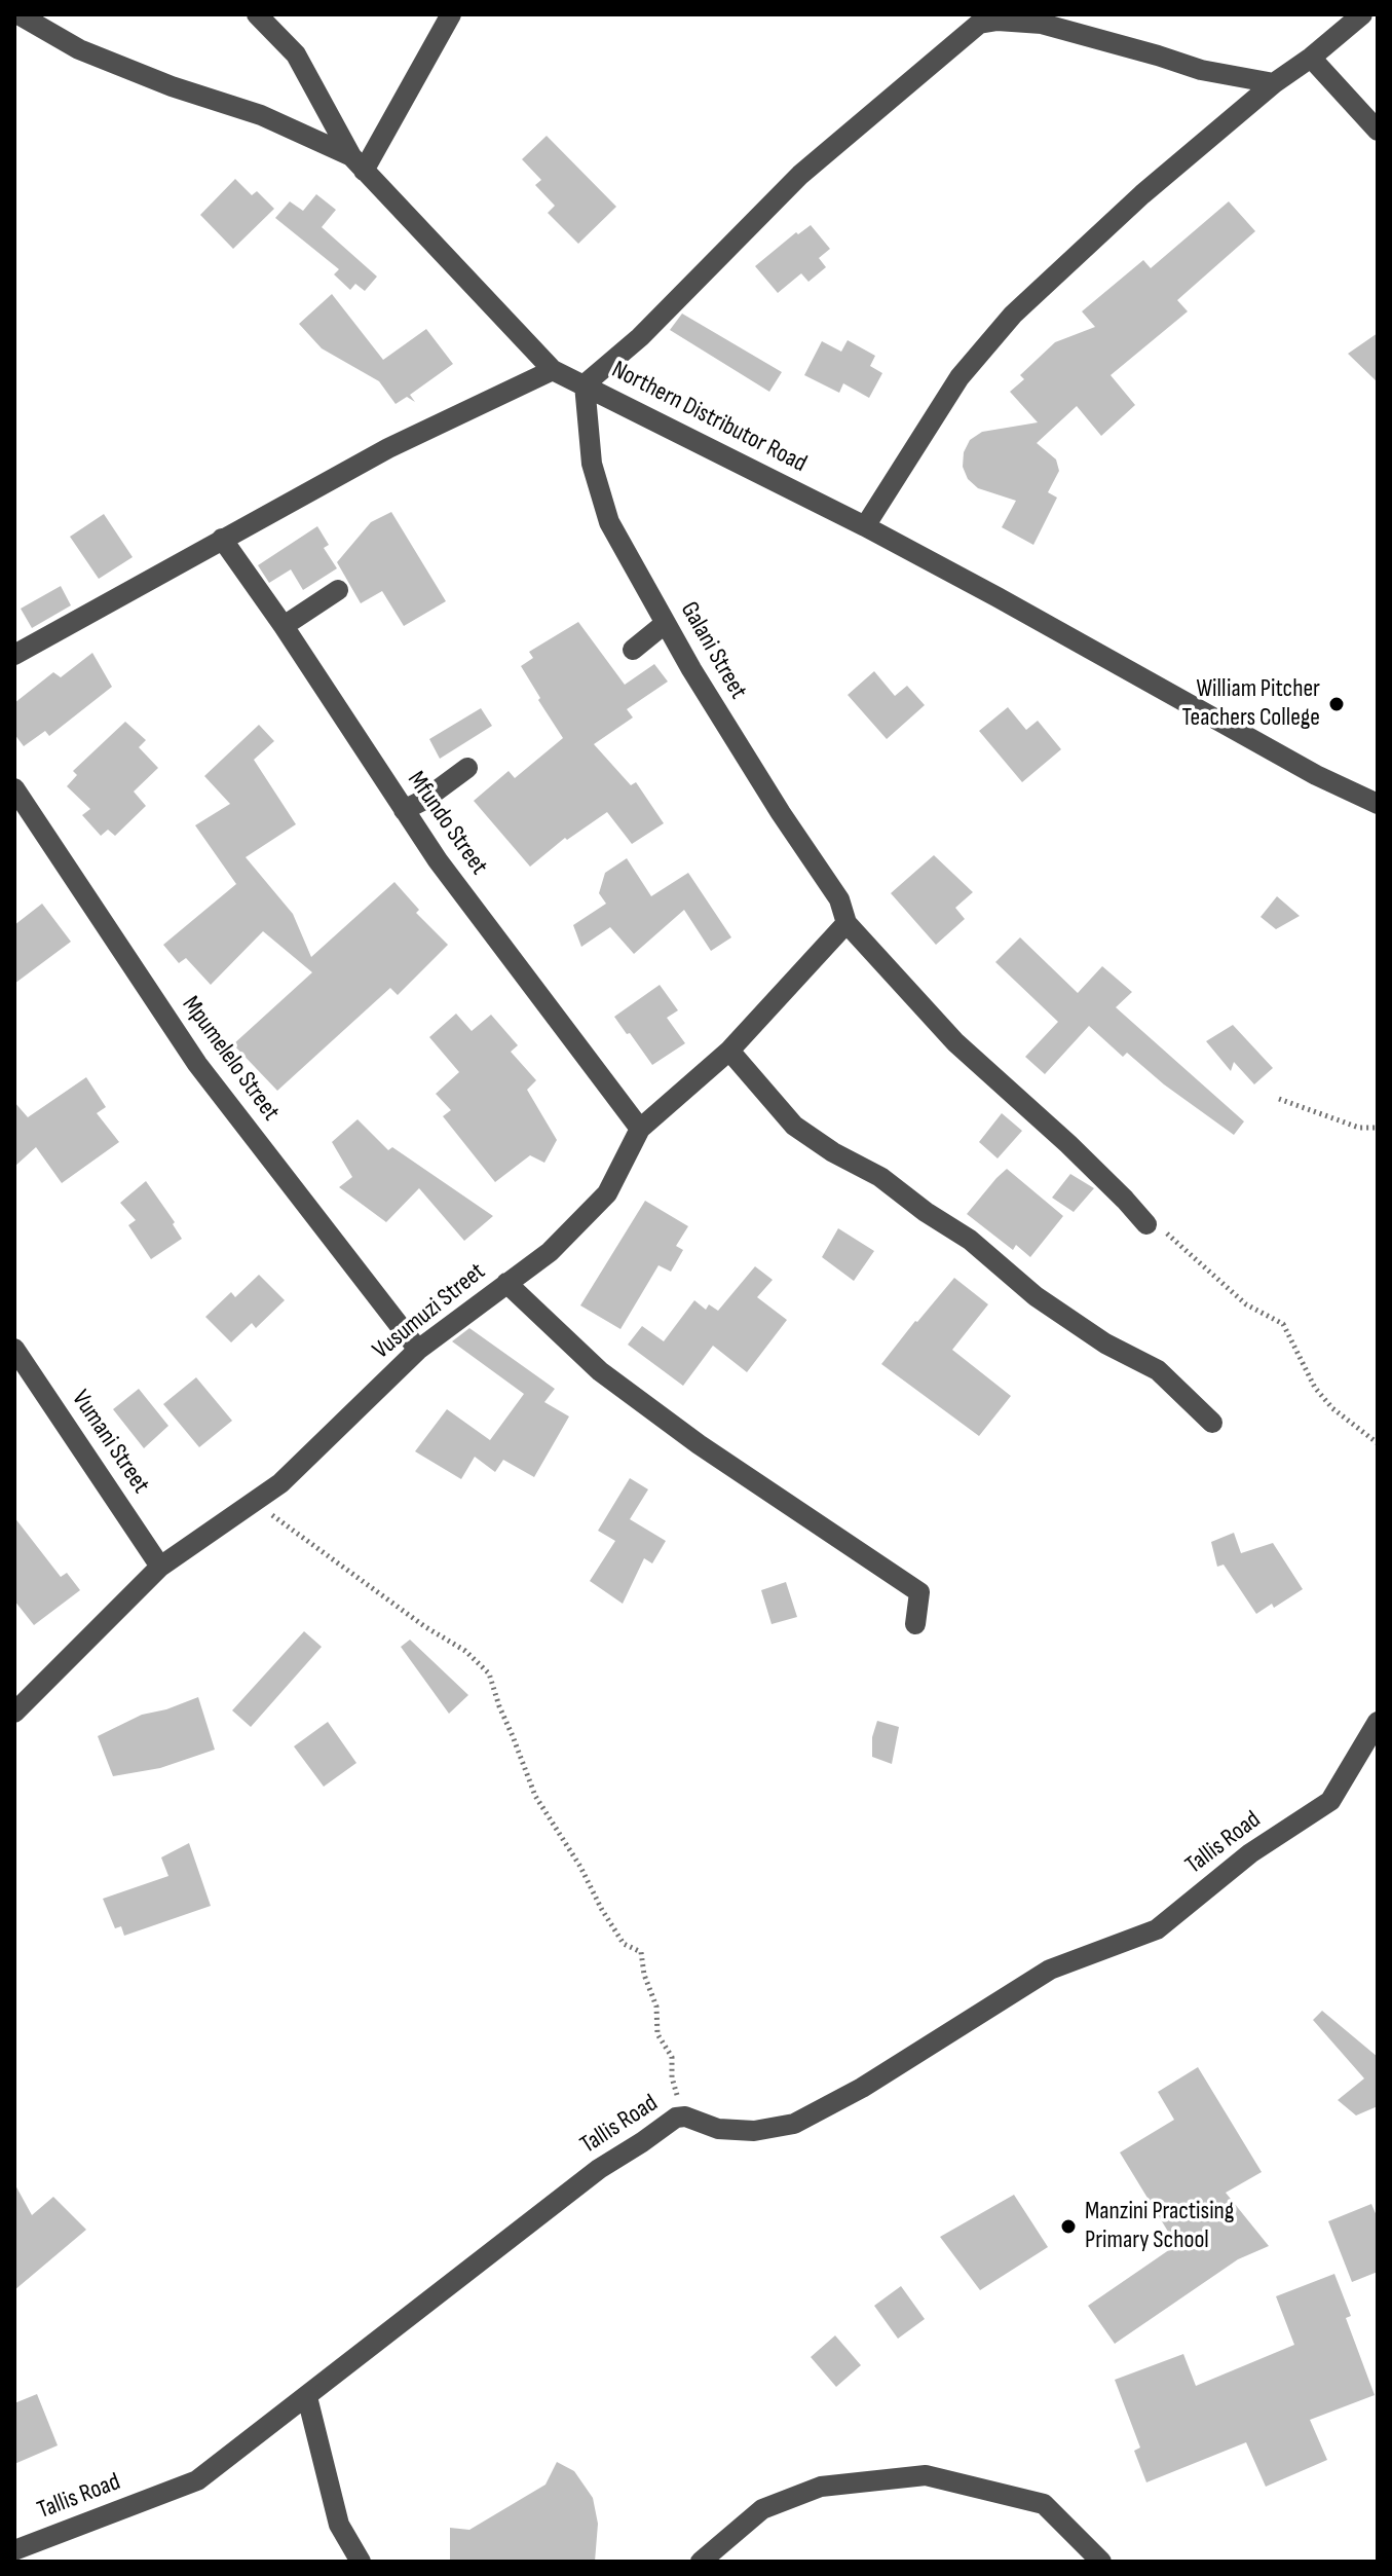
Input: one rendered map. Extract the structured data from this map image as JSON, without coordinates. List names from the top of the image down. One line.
{"streets":{"street":["Northern Distributor Road","Galani Street","Mfundo Street","Mpumelelo Street","Vusumuzi Street","Vumani Street","Tallis Road"]},"crossings":[["Northern Distributor Road","Galani Street"],["Galani Street","Vusumuzi Street"],["Mfundo Street","Vusumuzi Street"],["Mpumelelo Street","Vusumuzi Street"],["Vusumuzi Street","Vumani Street"]],"places":["William Pitcher Teachers College","Manzini Practising Primary School"]}
